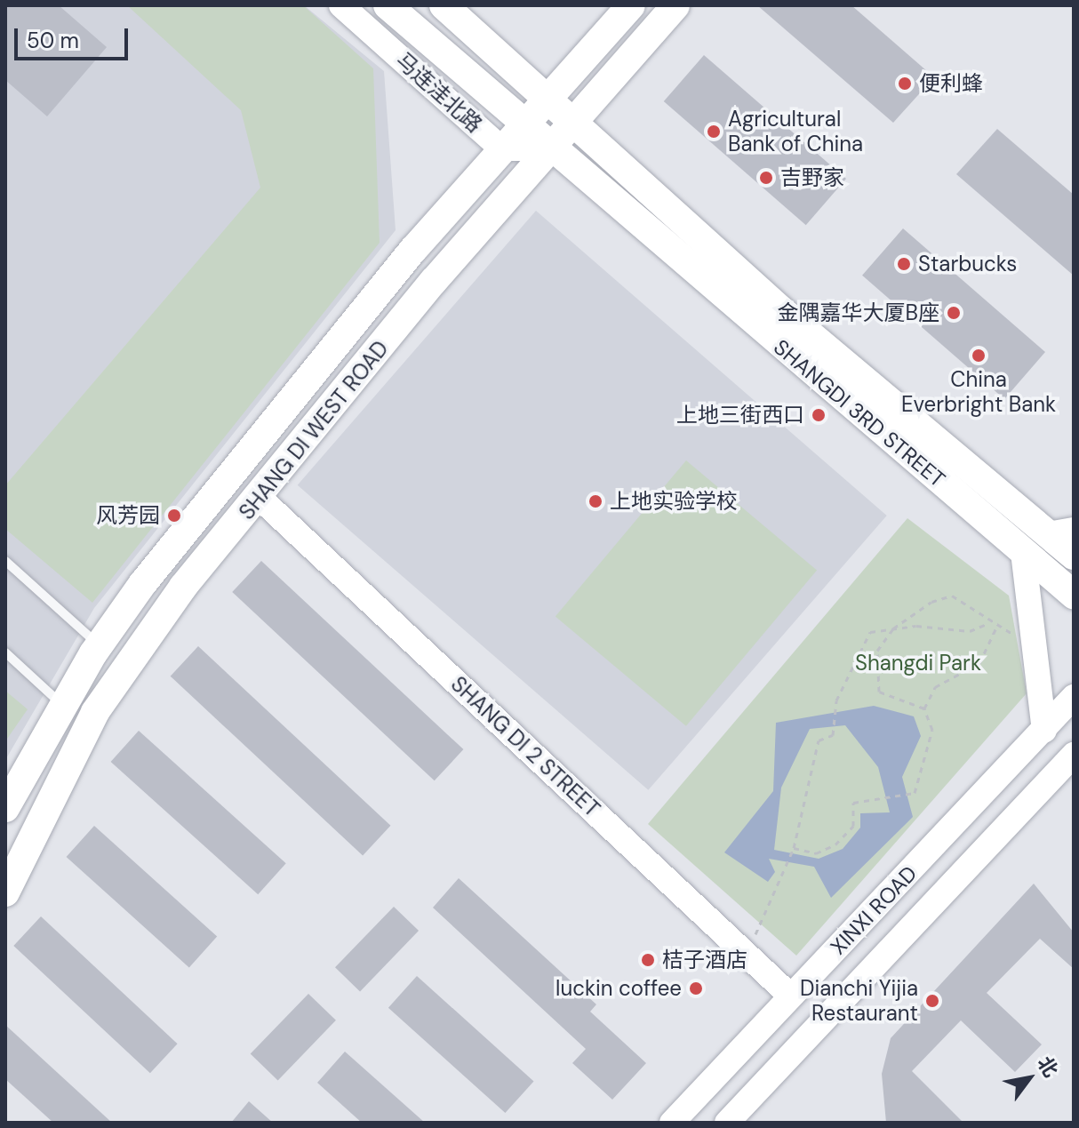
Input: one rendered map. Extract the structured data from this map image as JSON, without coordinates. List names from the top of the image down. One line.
{"streets":{"main road":["马连洼北路","SHANGDI 3RD STREET","SHANG DI WEST ROAD","SHANG DI 2 STREET","XINXI ROAD"]},"crossings":[["马连洼北路","SHANGDI 3RD STREET"],["马连洼北路","SHANG DI WEST ROAD"],["SHANGDI 3RD STREET","SHANG DI WEST ROAD"],["SHANG DI WEST ROAD","SHANG DI 2 STREET"],["SHANG DI 2 STREET","XINXI ROAD"]],"parks":["Shangdi Park"],"places":["便利蜂","Agricultural Bank of China","吉野家","Starbucks","金隅嘉华大厦B座","China Everbright Bank","上地三街西口","上地实验学校","风芳园","桔子酒店","luckin coffee","Dianchi Yijia Restaurant"],"scale_bar":"50 m","north":"top right"}
